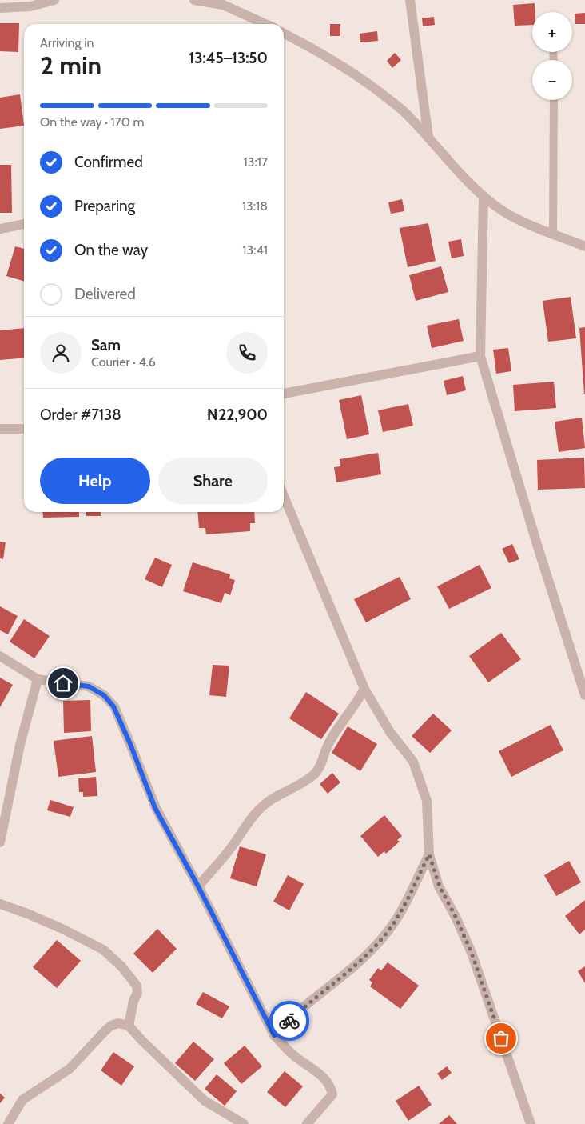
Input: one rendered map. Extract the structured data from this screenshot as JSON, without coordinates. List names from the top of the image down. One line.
{"page":{"map_buttons":["+","−"],"heading":["2 min","Arriving in","13:45–13:50"],"panel":["Sam","Courier · 4.6","Order #7138","₦22,900"],"bar":"On the way · 170 m","list":[["Confirmed","13:17"],["Preparing","13:18"],["On the way","13:41"],"Delivered"],"buttons":["Help","Share"]}}
